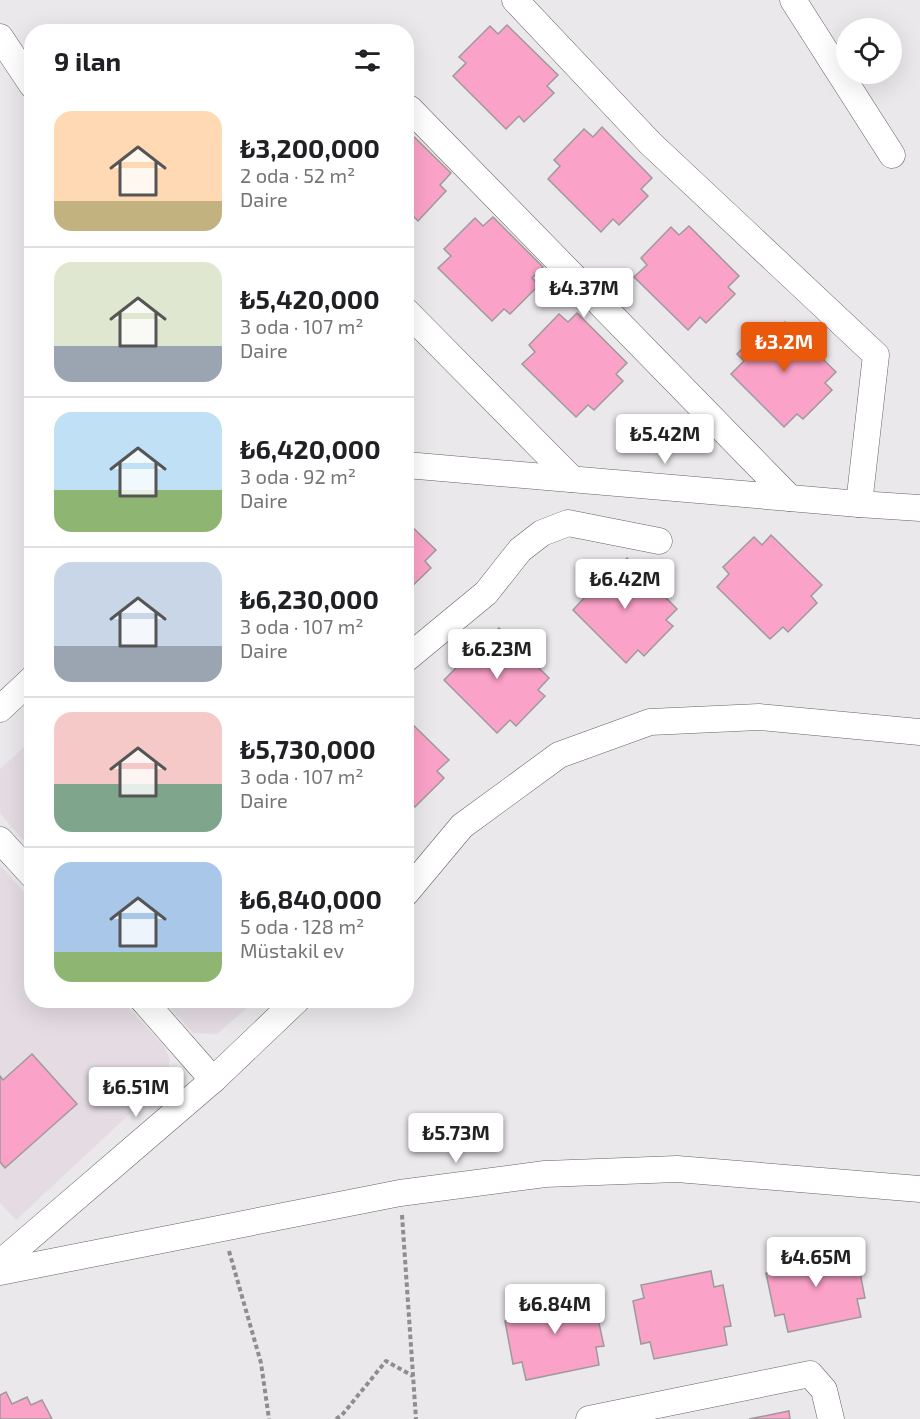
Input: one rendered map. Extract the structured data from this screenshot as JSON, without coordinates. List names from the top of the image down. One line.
{"page":{"heading":"9 ilan","list":[{"name":"₺3,200,000","note":"2 oda · 52 m² · Daire"},{"name":"₺5,420,000","note":"3 oda · 107 m² · Daire"},{"name":"₺6,420,000","note":"3 oda · 92 m² · Daire"},{"name":"₺6,230,000","note":"3 oda · 107 m² · Daire"},{"name":"₺5,730,000","note":"3 oda · 107 m² · Daire"},{"name":"₺6,840,000","note":"5 oda · 128 m² · Müstakil ev"}],"price":["₺4.37M","₺3.2M","₺5.42M","₺6.42M","₺6.23M","₺6.51M","₺5.73M","₺4.65M","₺6.84M"]}}
